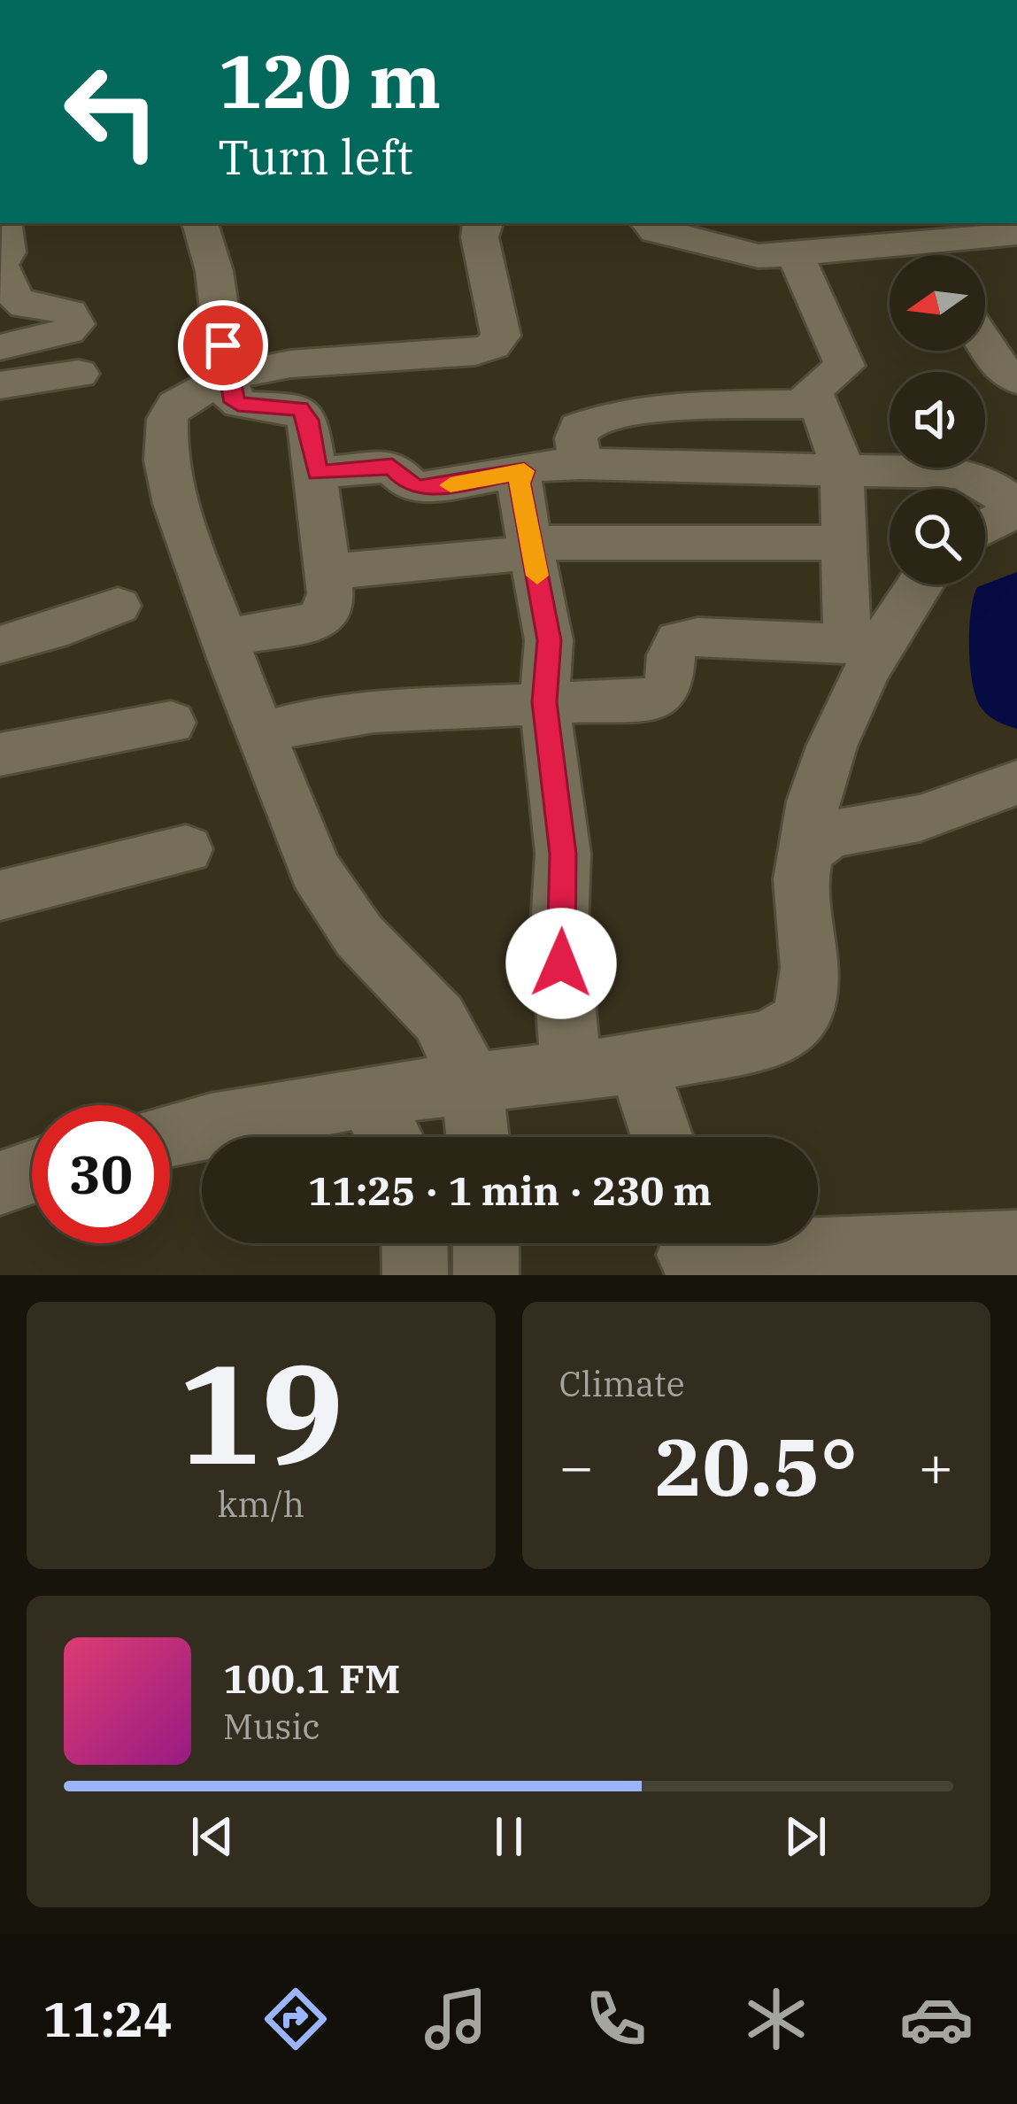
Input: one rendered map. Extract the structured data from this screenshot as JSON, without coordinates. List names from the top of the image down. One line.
{"north":"left","page":{"turn":["120 m","Turn left"],"limit":"30","trip":"11:25 · 1 min · 230 m","tile":[["19","km/h"],"Climate"],"heat":["−","20.5°","+"],"song":["100.1 FM","Music"],"tabs":"11:24"}}
